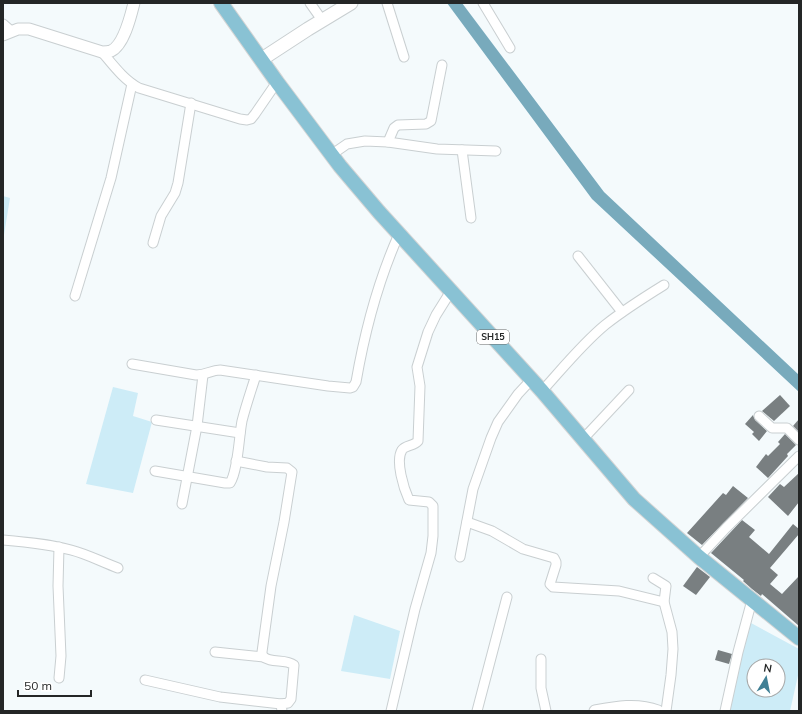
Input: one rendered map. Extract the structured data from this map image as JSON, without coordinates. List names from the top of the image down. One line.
{"streets":{"main road":["SH15"]},"scale_bar":"50 m","north":"top"}
